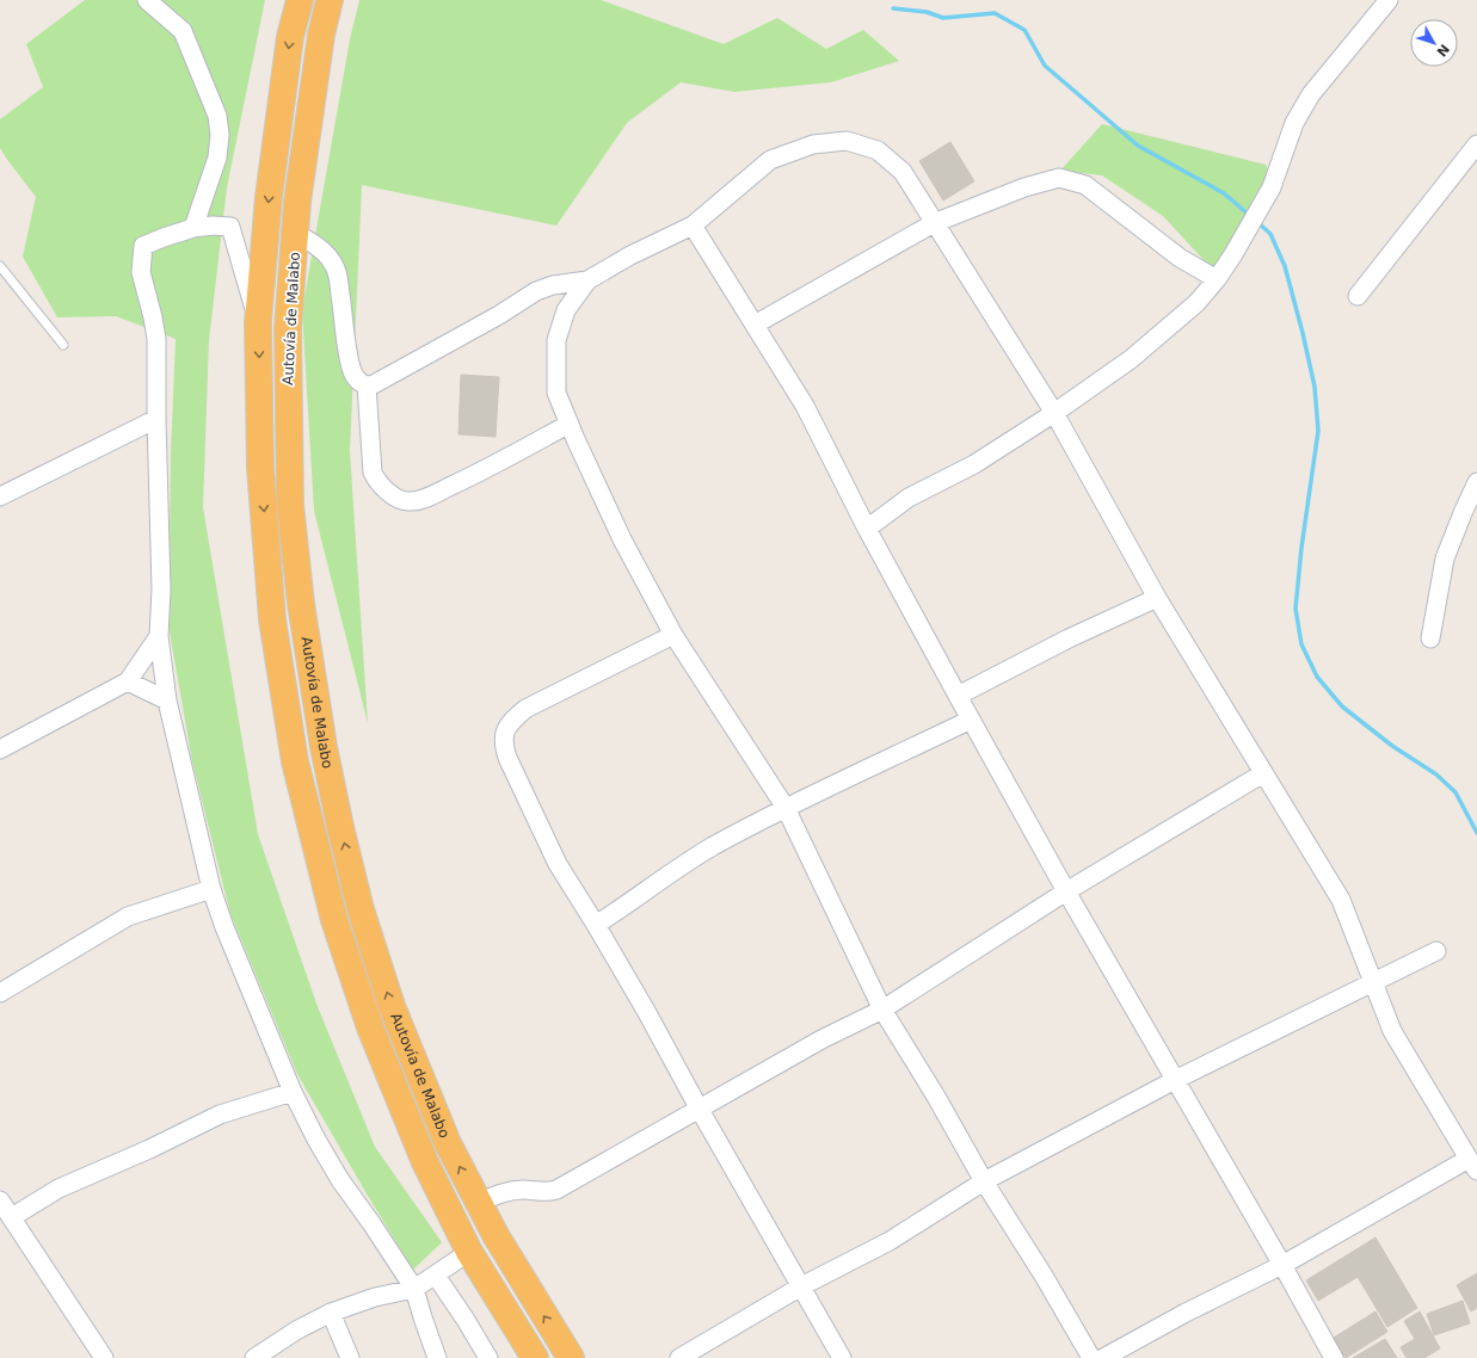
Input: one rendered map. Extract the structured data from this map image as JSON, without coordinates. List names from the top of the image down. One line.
{"streets":{"highway":["Autovía de Malabo"]},"north":"bottom right"}
